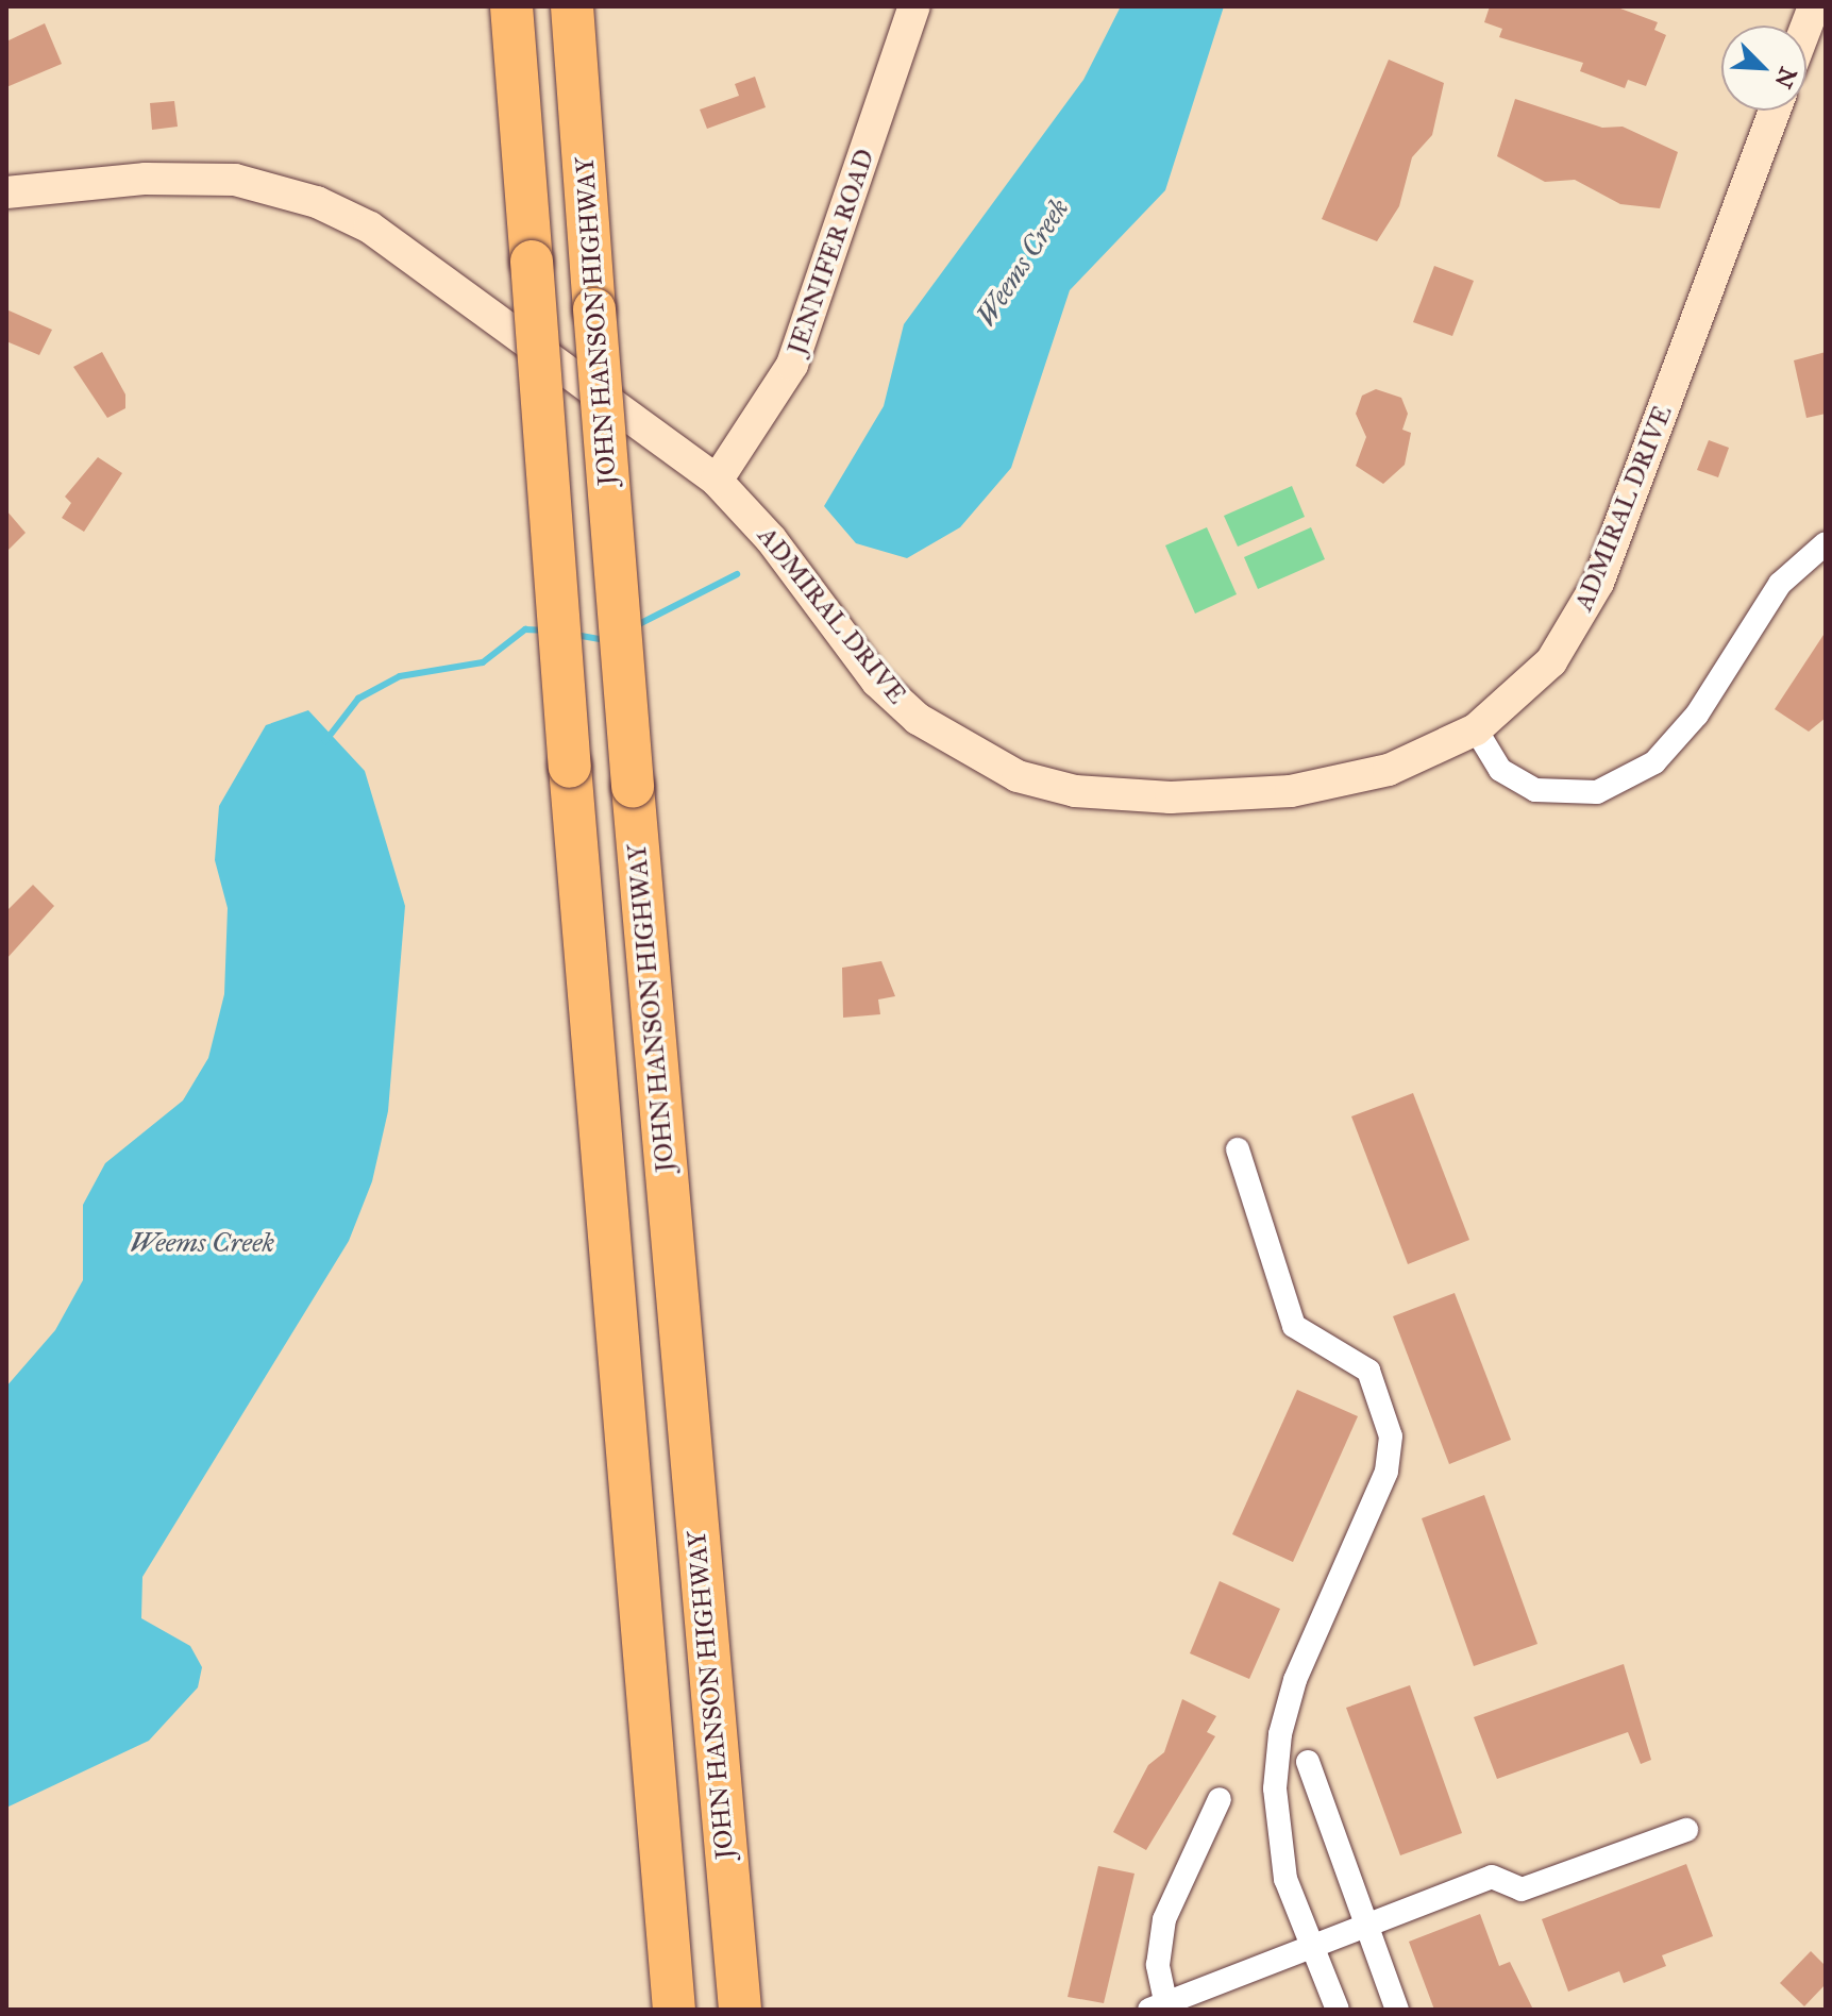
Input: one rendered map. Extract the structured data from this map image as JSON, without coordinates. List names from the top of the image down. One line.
{"streets":{"highway":["JOHN HANSON HIGHWAY"],"street":["JENNIFER ROAD","ADMIRAL DRIVE"]},"crossings":[["JENNIFER ROAD","ADMIRAL DRIVE"]],"water":["Weems Creek"],"north":"bottom right"}
